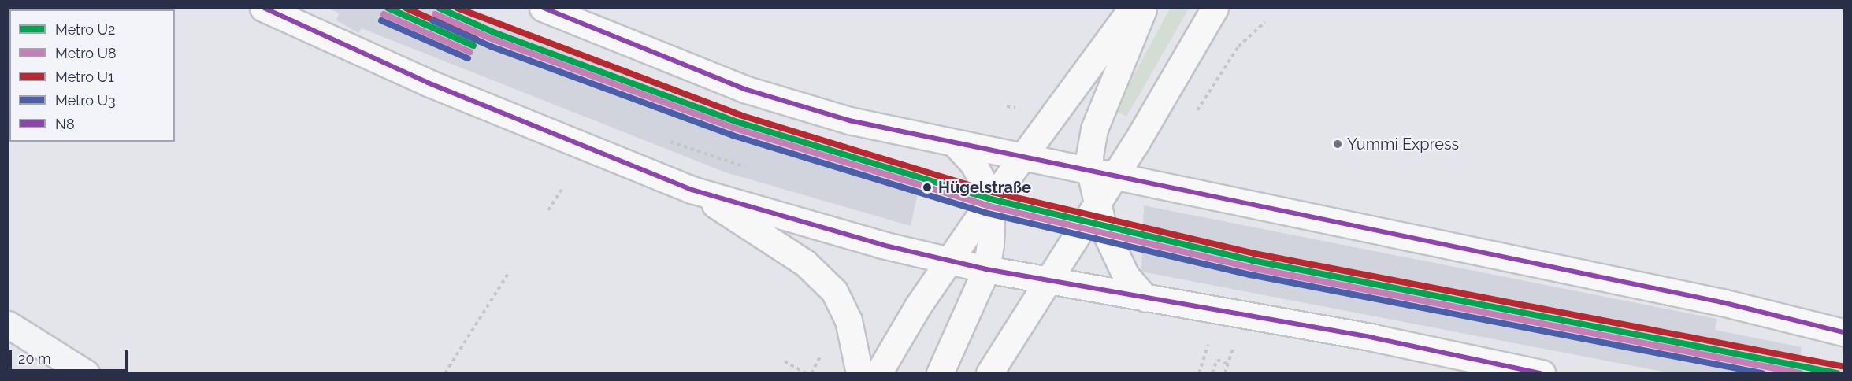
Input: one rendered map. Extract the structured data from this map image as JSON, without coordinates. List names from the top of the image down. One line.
{"places":["Yummi Express","Hügelstraße"],"lines":["metro line U2","metro line U1","transit line N8","metro line U8","metro line U3"],"legend":["Metro U2","Metro U8","Metro U1","Metro U3","N8"],"scale_bar":"20 m"}
